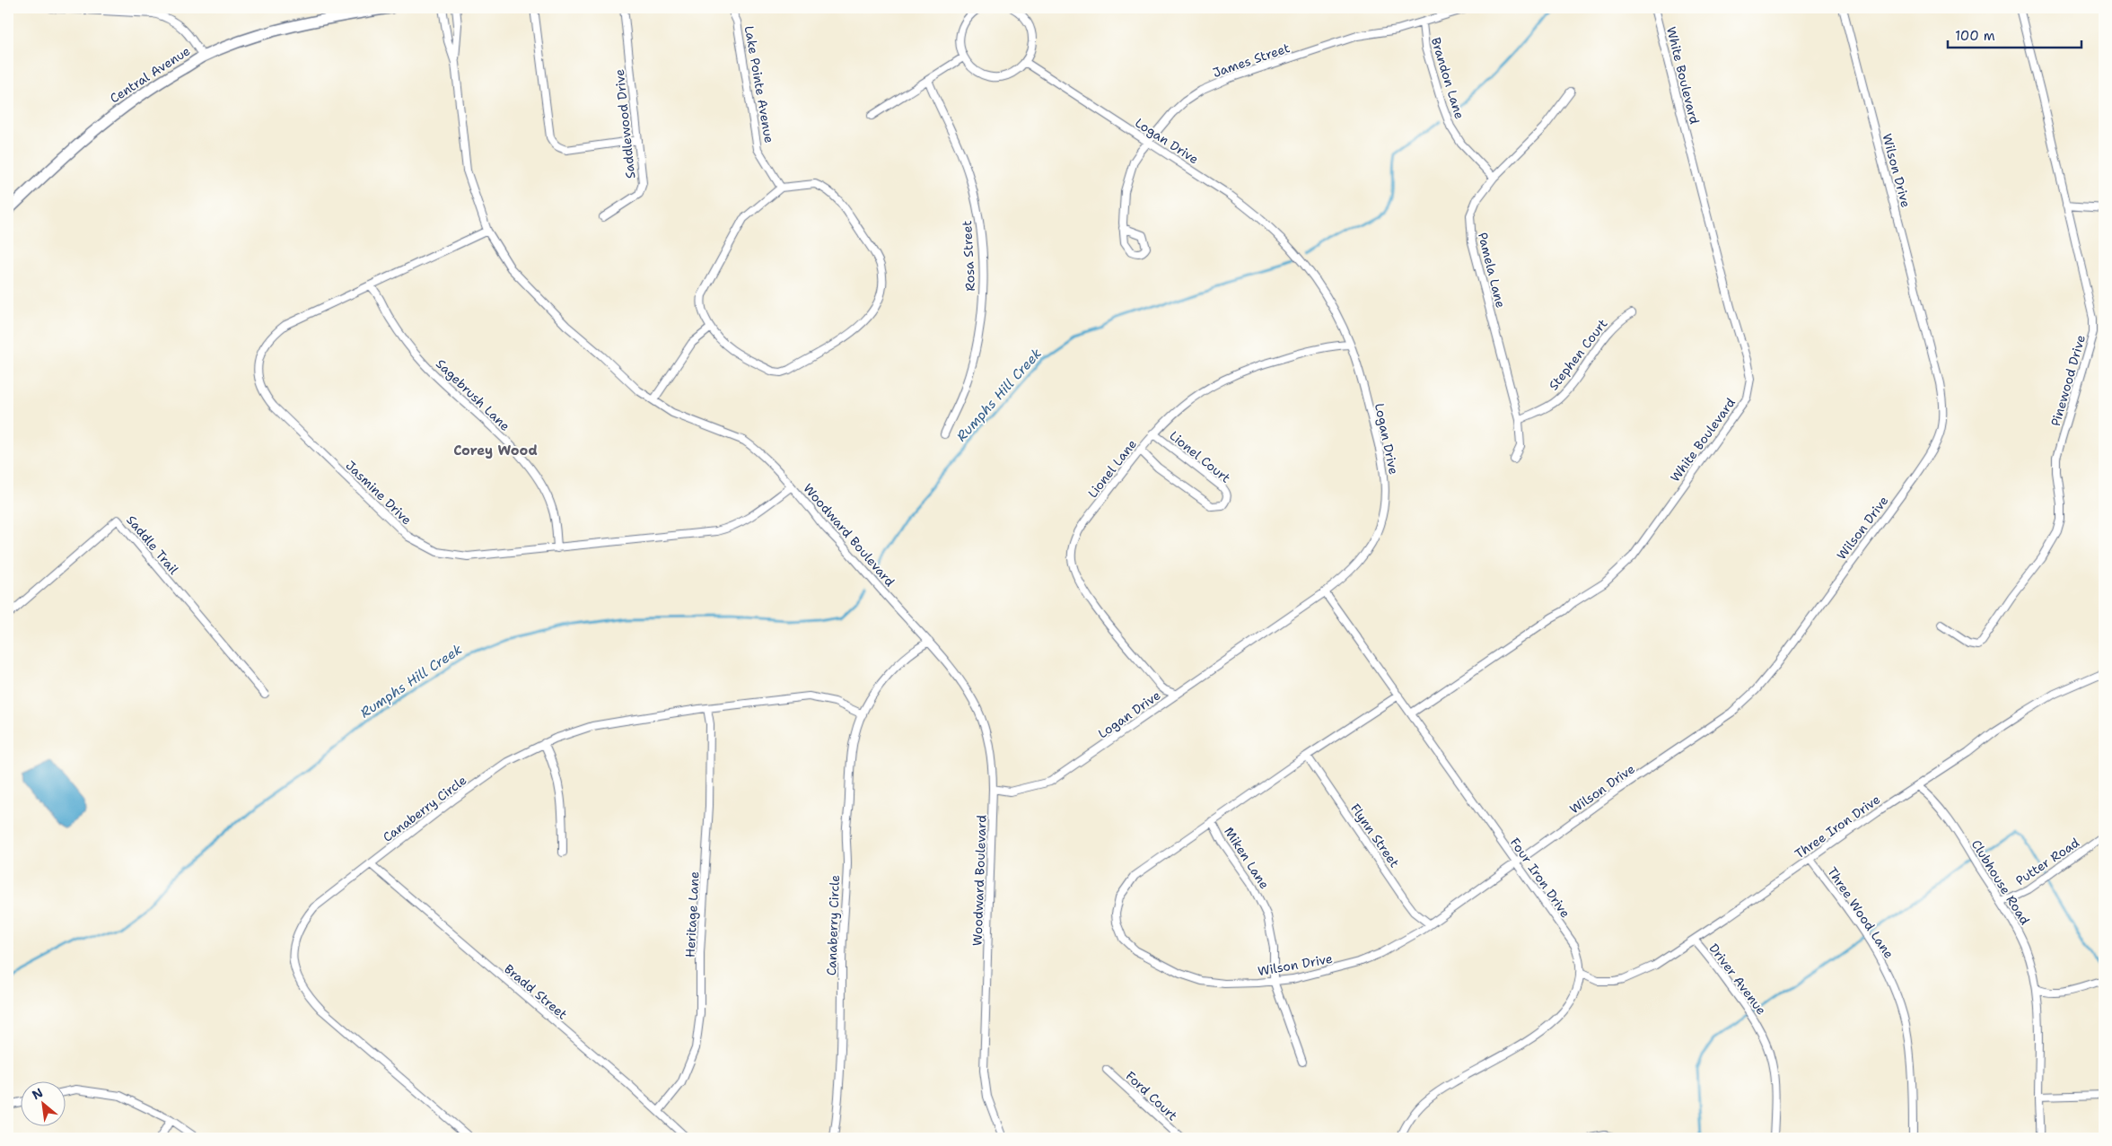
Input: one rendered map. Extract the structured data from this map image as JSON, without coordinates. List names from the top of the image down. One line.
{"streets":{"street":["James Street","Central Avenue","White Boulevard","Brandon Lane","Lake Pointe Avenue","Saddlewood Drive","Logan Drive","Wilson Drive","Rosa Street","Pamela Lane","Stephen Court","Pinewood Drive","Sagebrush Lane","Lionel Court","Lionel Lane","Jasmine Drive","Woodward Boulevard","Saddle Trail","Canaberry Circle","Three Iron Drive","Flynn Street","Miken Lane","Putter Road","Four Iron Drive","Clubhouse Road","Three Wood Lane","Heritage Lane","Driver Avenue","Bradd Street","Ford Court"]},"crossings":[["James Street","Brandon Lane"],["James Street","Logan Drive"],["White Boulevard","Four Iron Drive"],["Brandon Lane","Pamela Lane"],["Logan Drive","Lionel Lane"],["Logan Drive","Woodward Boulevard"],["Logan Drive","Four Iron Drive"],["Wilson Drive","Flynn Street"],["Wilson Drive","Miken Lane"],["Wilson Drive","Four Iron Drive"],["Pamela Lane","Stephen Court"],["Sagebrush Lane","Jasmine Drive"],["Lionel Court","Lionel Lane"],["Jasmine Drive","Woodward Boulevard"],["Woodward Boulevard","Canaberry Circle"],["Canaberry Circle","Heritage Lane"],["Canaberry Circle","Bradd Street"],["Three Iron Drive","Four Iron Drive"],["Three Iron Drive","Clubhouse Road"],["Three Iron Drive","Three Wood Lane"],["Three Iron Drive","Driver Avenue"],["Putter Road","Clubhouse Road"],["Heritage Lane","Bradd Street"]],"districts":["Corey Wood"],"water":["Rumphs Hill Creek"],"scale_bar":"100 m","north":"top left"}
